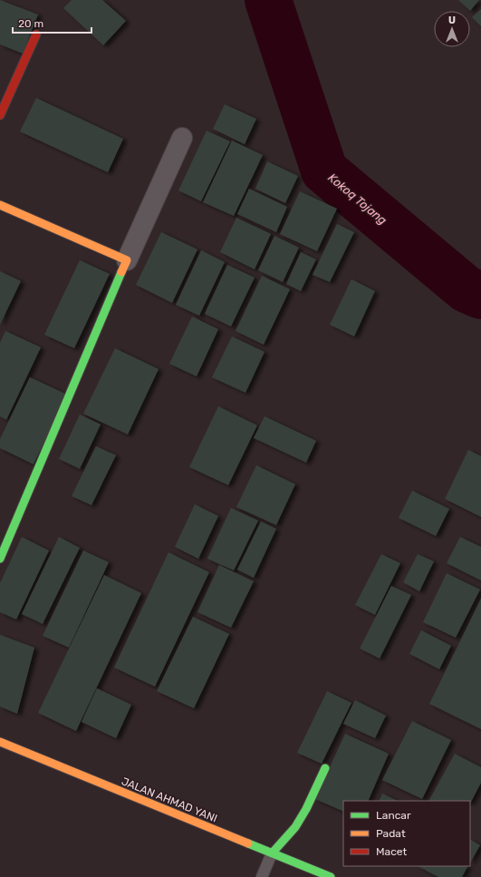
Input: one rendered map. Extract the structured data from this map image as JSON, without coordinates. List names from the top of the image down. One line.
{"streets":{"street":["JALAN AHMAD YANI"]},"water":["Kokoq Tojang"],"legend":["Lancar","Padat","Macet"],"scale_bar":"20 m","north":"top"}
